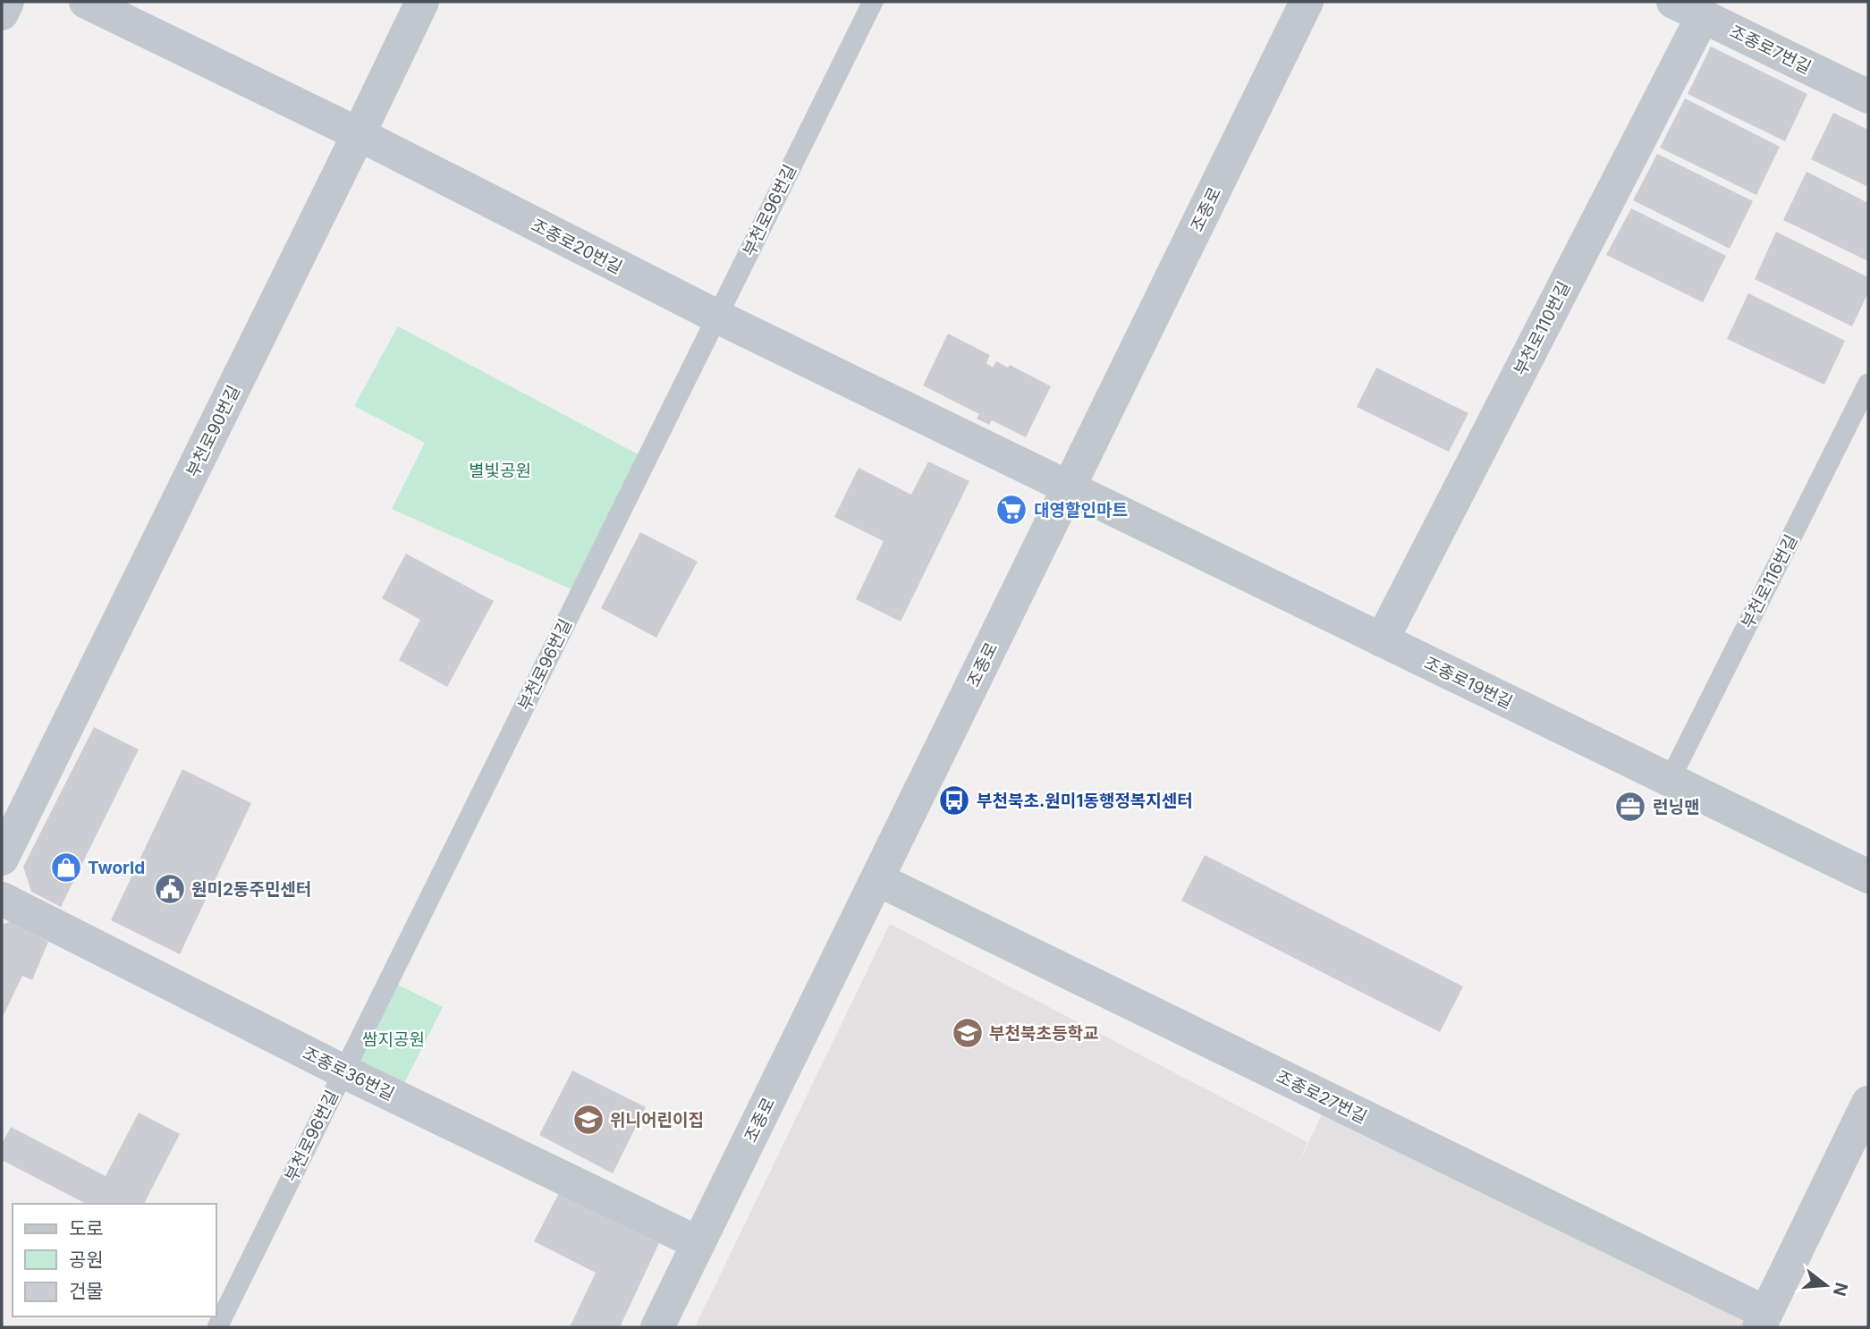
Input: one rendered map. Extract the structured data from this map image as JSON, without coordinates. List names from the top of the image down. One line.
{"streets":{"street":["조종로7번길","조종로","조종로20번길","부천로110번길","부천로90번길","조종로19번길","조종로36번길","조종로27번길"],"lane":["부천로96번길","부천로116번길"]},"crossings":[["조종로7번길","부천로110번길"],["조종로","조종로20번길"],["조종로","조종로19번길"],["조종로","조종로36번길"],["조종로","조종로27번길"],["부천로96번길","조종로20번길"],["부천로96번길","조종로36번길"],["조종로20번길","부천로90번길"],["조종로20번길","조종로19번길"],["부천로110번길","조종로19번길"],["부천로116번길","조종로19번길"]],"parks":["별빛공원","쌈지공원"],"places":{"supermarket":["대영할인마트"],"bus stop":["부천북초.원미1동행정복지센터"],"office":["런닝맨"],"shop":["Tworld"],"public building":["원미2동주민센터"],"school or university":["부천북초등학교","위니어린이집"]},"legend":["도로","공원","건물"],"north":"right"}
